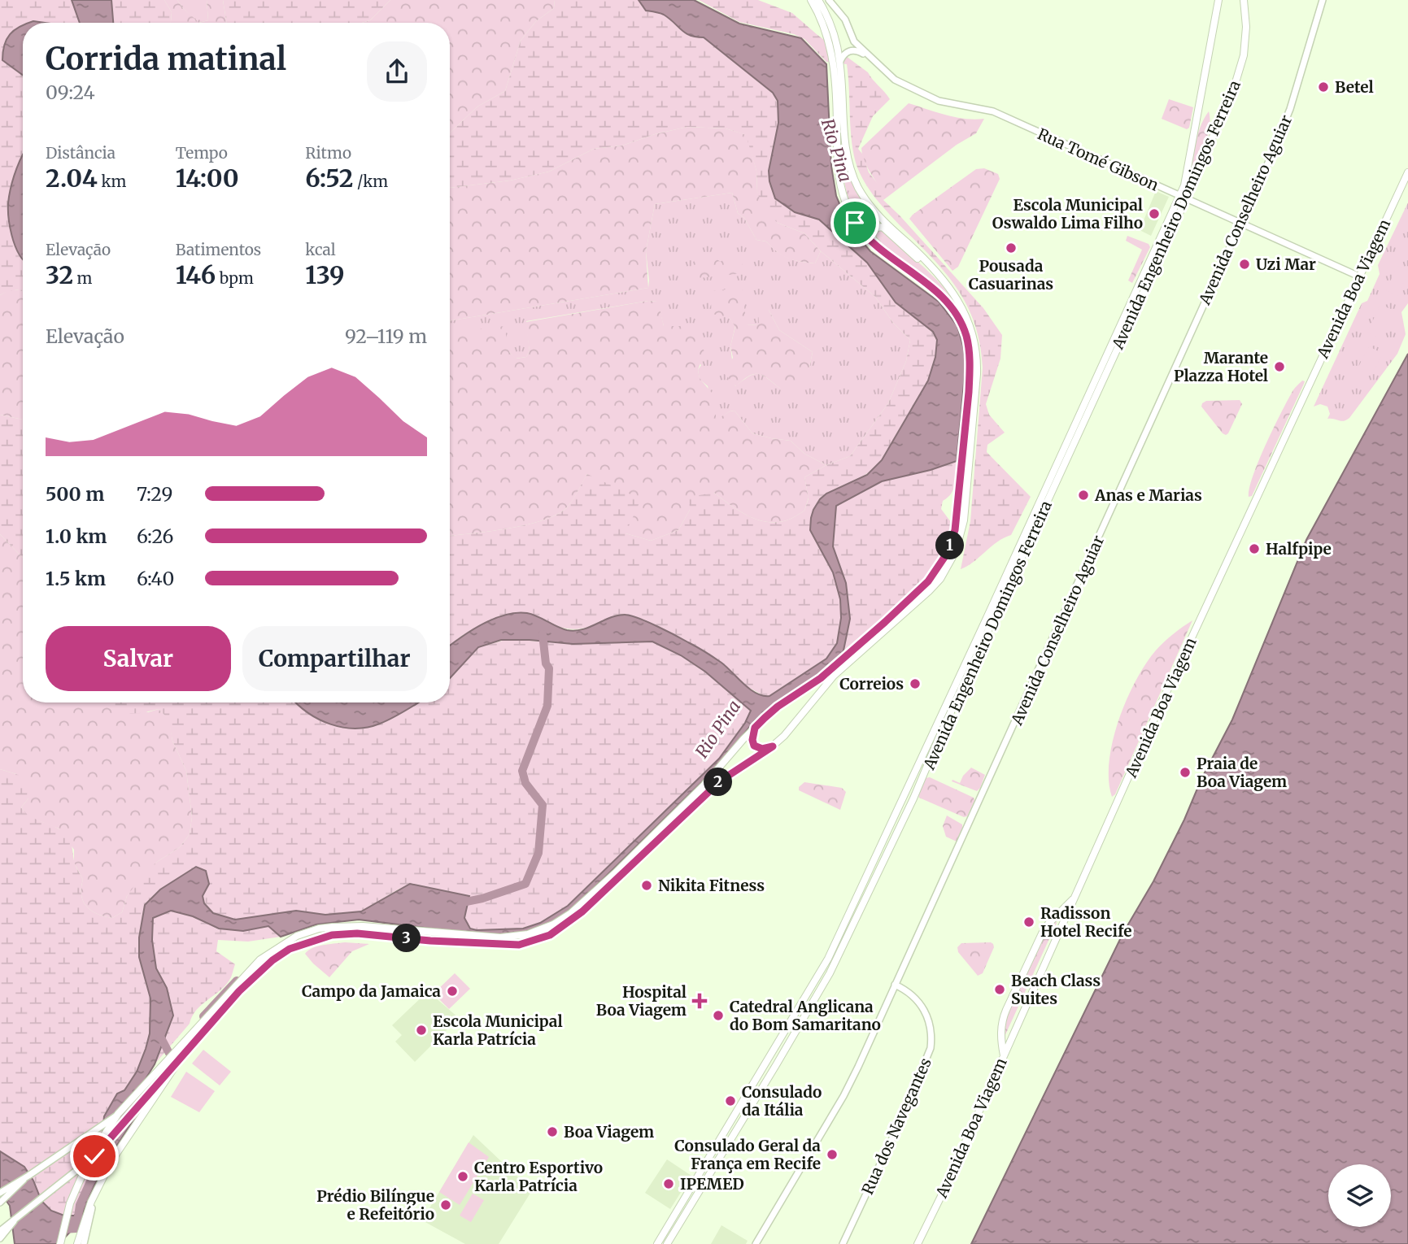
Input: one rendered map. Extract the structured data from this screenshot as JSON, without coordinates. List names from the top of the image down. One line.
{"streets":{"main road":["Rua Tomé Gibson","Avenida Conselheiro Aguiar","Avenida Engenheiro Domingos Ferreira","Avenida Boa Viagem","Rua dos Navegantes"]},"crossings":[["Rua Tomé Gibson","Avenida Conselheiro Aguiar"],["Rua Tomé Gibson","Avenida Engenheiro Domingos Ferreira"],["Rua Tomé Gibson","Avenida Boa Viagem"],["Avenida Conselheiro Aguiar","Rua dos Navegantes"]],"water":["Rio Pina"],"places":{"other":["Betel","Escola Municipal Oswaldo Lima Filho","Pousada Casuarinas","Uzi Mar","Marante Plazza Hotel","Anas e Marias","Halfpipe","Correios","Praia de Boa Viagem","Nikita Fitness","Radisson Hotel Recife","Beach Class Suites","Campo da Jamaica","Catedral Anglicana do Bom Samaritano","Escola Municipal Karla Patrícia","Consulado da Itália","Boa Viagem","Consulado Geral da França em Recife","Centro Esportivo Karla Patrícia","IPEMED","Prédio Bilíngue e Refeitório"],"health":["Hospital Boa Viagem"]},"page":{"heading":["Corrida matinal","09:24"],"stats":[["Distância","2.04 km"],["Tempo","14:00"],["Ritmo","6:52 /km"],["Elevação","32 m"],["Batimentos","146 bpm"],["kcal","139"]],"chart":["Elevação","92–119 m"],"list":[{"name":"500 m","note":"7:29"},{"name":"1.0 km","note":"6:26"},{"name":"1.5 km","note":"6:40"}],"pins":["1","2","3"],"buttons":["Salvar","Compartilhar"]}}
